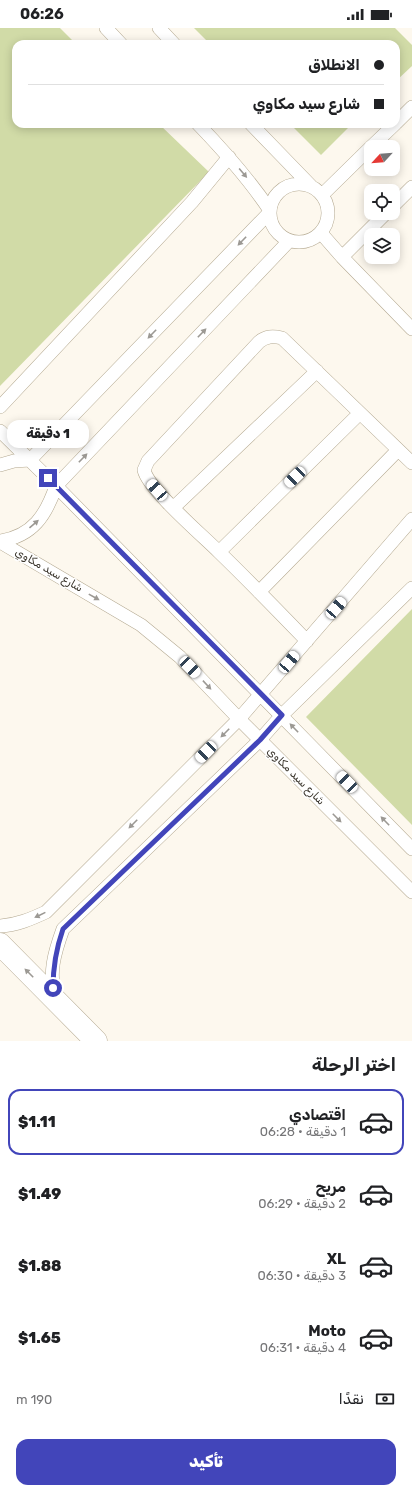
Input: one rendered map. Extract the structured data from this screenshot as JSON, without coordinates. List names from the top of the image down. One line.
{"streets":{"lane":["شارع سيد مكاوي"]},"north":"bottom left","page":{"status":"06:26","banner":["الانطلاق","شارع سيد مكاوي"],"bubble":"1 دقيقة","heading":"اختر الرحلة","list":[{"name":"اقتصادي","note":"1 دقيقة · 06:28","value":"$1.11"},{"name":"مريح","note":"2 دقيقة · 06:29","value":"$1.49"},{"name":"XL","note":"3 دقيقة · 06:30","value":"$1.88"},{"name":"Moto","note":"4 دقيقة · 06:31","value":"$1.65"}],"pay":["نقدًا","190 m"],"buttons":"تأكيد"}}
